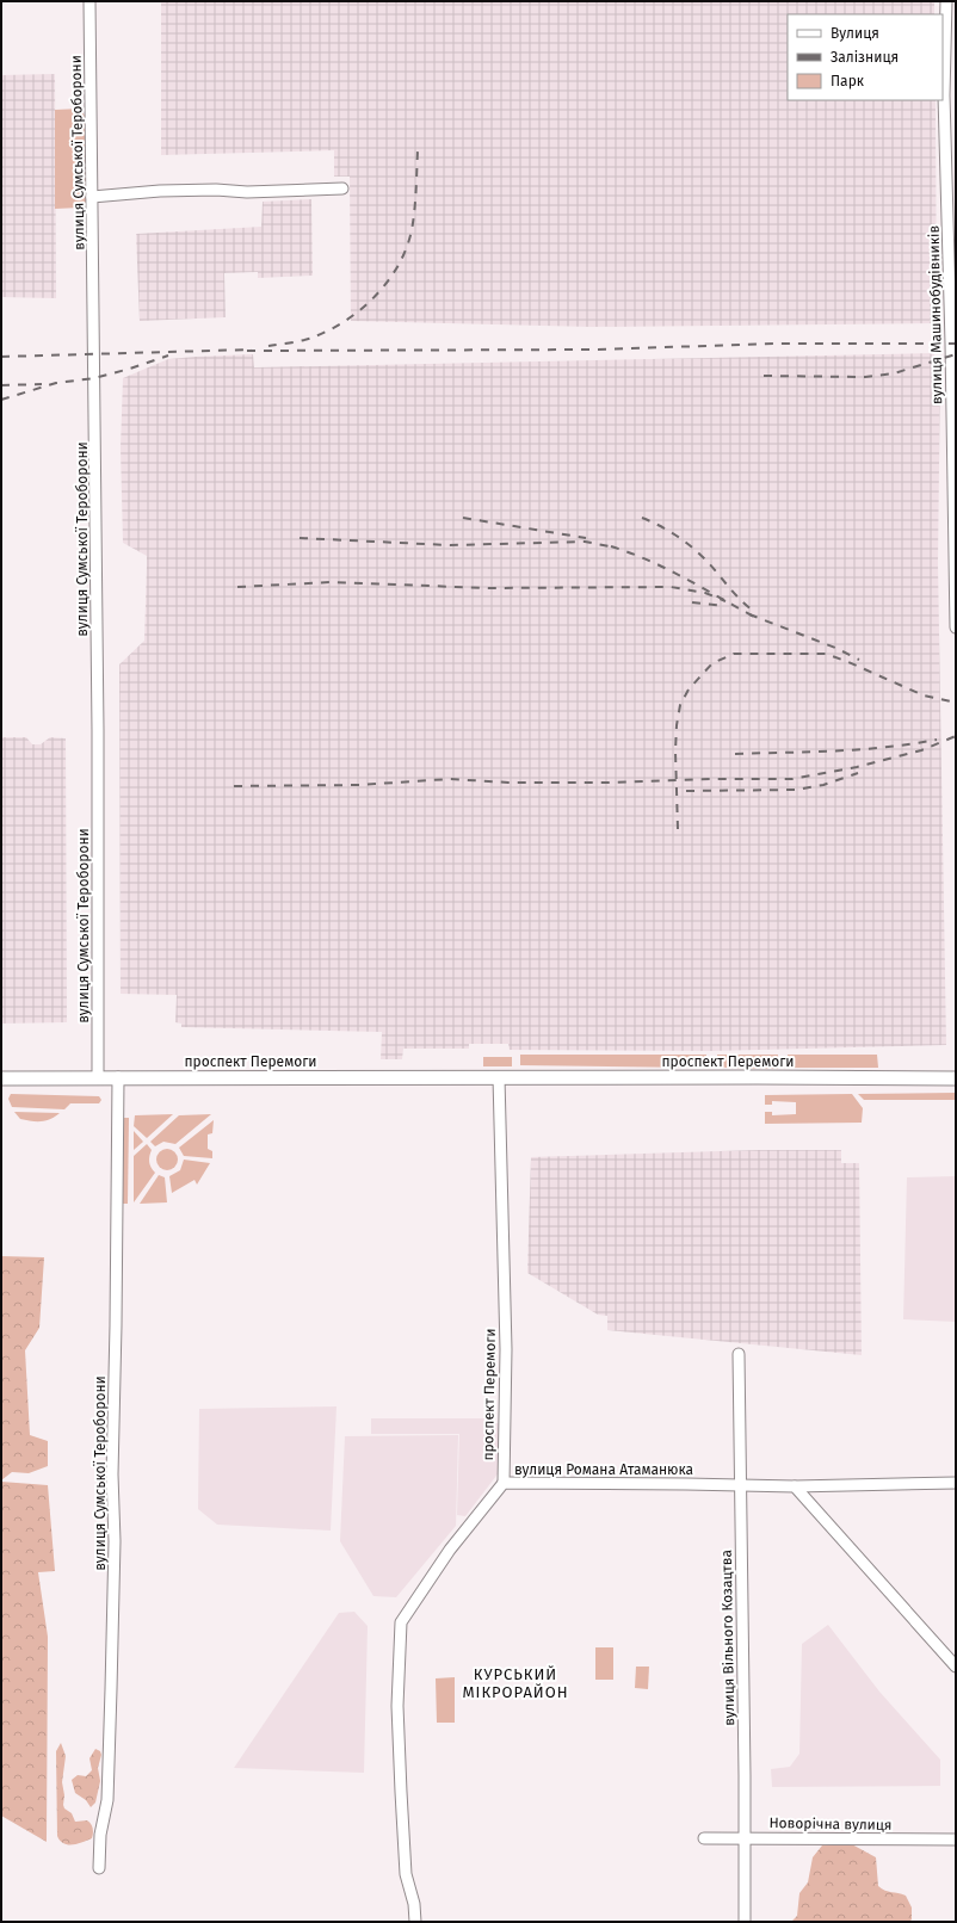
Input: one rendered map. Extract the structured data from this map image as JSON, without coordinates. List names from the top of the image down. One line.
{"streets":{"main road":["проспект Перемоги"],"street":["вулиця Сумської Тероборони","вулиця Машинобудівників","вулиця Романа Атаманюка","вулиця Вільного Козацтва","Новорічна вулиця"]},"crossings":[["вулиця Сумської Тероборони","проспект Перемоги"],["проспект Перемоги","вулиця Романа Атаманюка"],["вулиця Романа Атаманюка","вулиця Вільного Козацтва"],["вулиця Вільного Козацтва","Новорічна вулиця"]],"districts":["КУРСЬКИЙ МІКРОРАЙОН"],"legend":["Вулиця","Залізниця","Парк"]}
